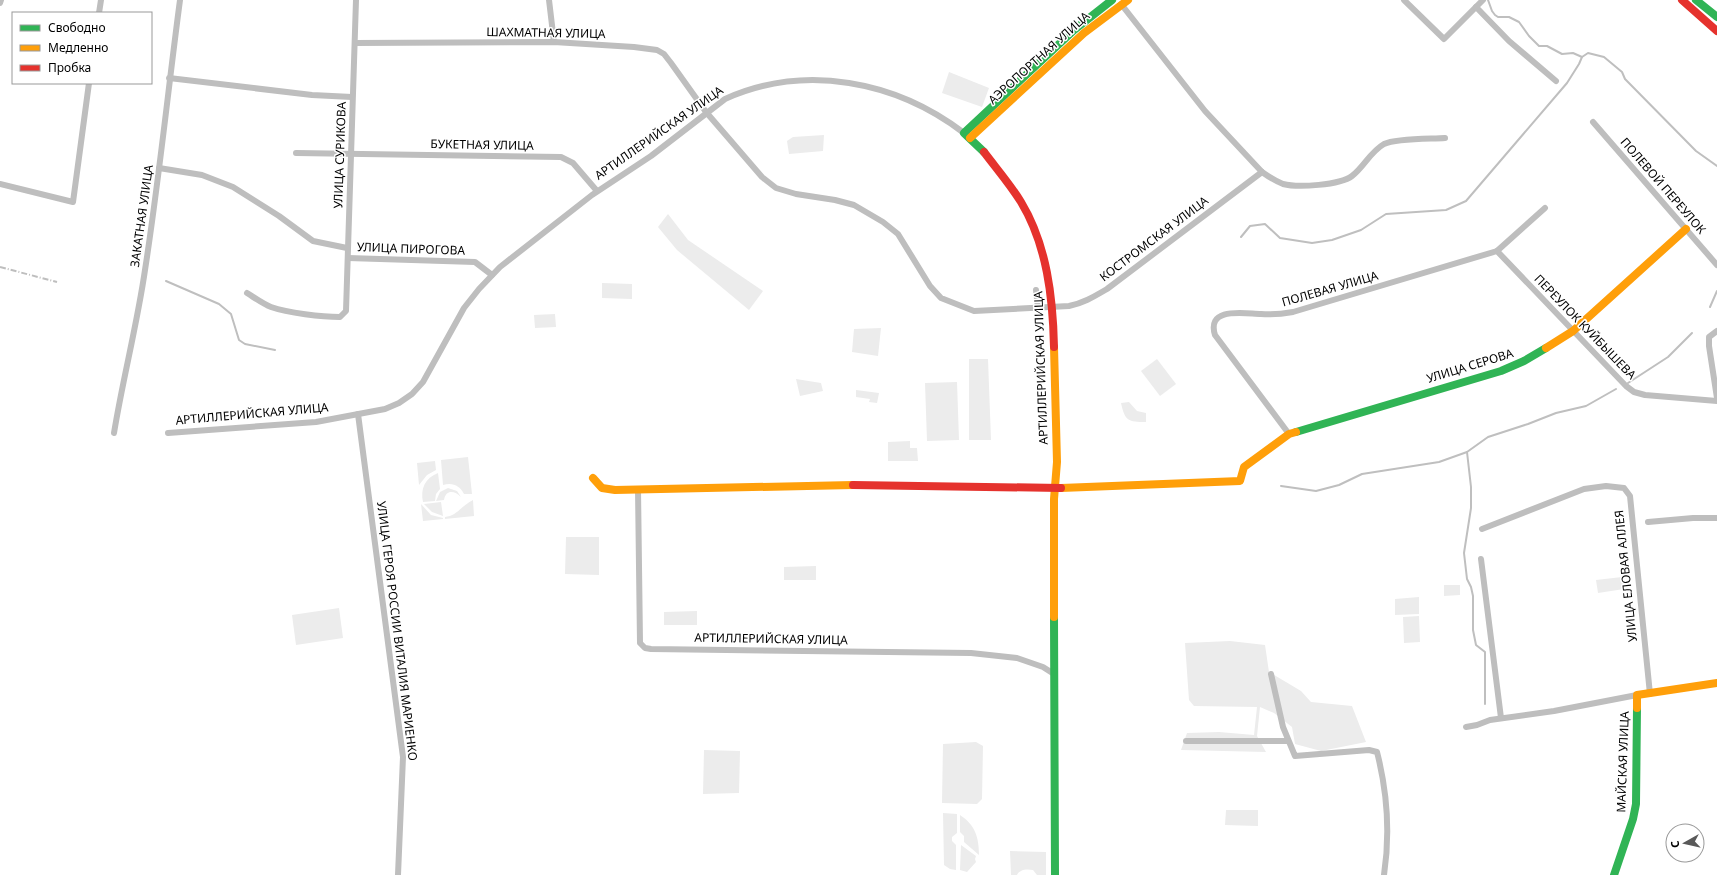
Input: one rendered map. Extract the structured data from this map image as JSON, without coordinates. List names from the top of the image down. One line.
{"streets":{"street":["ШАХМАТНАЯ УЛИЦА","АЭРОПОРТНАЯ УЛИЦА","АРТИЛЛЕРИЙСКАЯ УЛИЦА","БУКЕТНАЯ УЛИЦА","УЛИЦА СУРИКОВА","ПОЛЕВОЙ ПЕРЕУЛОК","ЗАКАТНАЯ УЛИЦА","КОСТРОМСКАЯ УЛИЦА","УЛИЦА ПИРОГОВА","ПОЛЕВАЯ УЛИЦА","ПЕРЕУЛОК КУЙБЫШЕВА","УЛИЦА СЕРОВА","УЛИЦА ЕЛОВАЯ АЛЛЕЯ","УЛИЦА ГЕРОЯ РОССИИ ВИТАЛИЯ МАРИЕНКО","МАЙСКАЯ УЛИЦА"]},"crossings":[["ШАХМАТНАЯ УЛИЦА","АРТИЛЛЕРИЙСКАЯ УЛИЦА"],["ШАХМАТНАЯ УЛИЦА","УЛИЦА СУРИКОВА"],["ШАХМАТНАЯ УЛИЦА","КОСТРОМСКАЯ УЛИЦА"],["АЭРОПОРТНАЯ УЛИЦА","АРТИЛЛЕРИЙСКАЯ УЛИЦА"],["АРТИЛЛЕРИЙСКАЯ УЛИЦА","БУКЕТНАЯ УЛИЦА"],["АРТИЛЛЕРИЙСКАЯ УЛИЦА","КОСТРОМСКАЯ УЛИЦА"],["АРТИЛЛЕРИЙСКАЯ УЛИЦА","УЛИЦА ПИРОГОВА"],["АРТИЛЛЕРИЙСКАЯ УЛИЦА","УЛИЦА СЕРОВА"],["АРТИЛЛЕРИЙСКАЯ УЛИЦА","УЛИЦА ГЕРОЯ РОССИИ ВИТАЛИЯ МАРИЕНКО"],["БУКЕТНАЯ УЛИЦА","УЛИЦА СУРИКОВА"],["УЛИЦА СУРИКОВА","УЛИЦА ПИРОГОВА"],["ПОЛЕВОЙ ПЕРЕУЛОК","УЛИЦА СЕРОВА"],["ПОЛЕВАЯ УЛИЦА","ПЕРЕУЛОК КУЙБЫШЕВА"],["ПОЛЕВАЯ УЛИЦА","УЛИЦА СЕРОВА"],["ПЕРЕУЛОК КУЙБЫШЕВА","УЛИЦА СЕРОВА"]],"legend":["Свободно","Медленно","Пробка"],"north":"left"}
